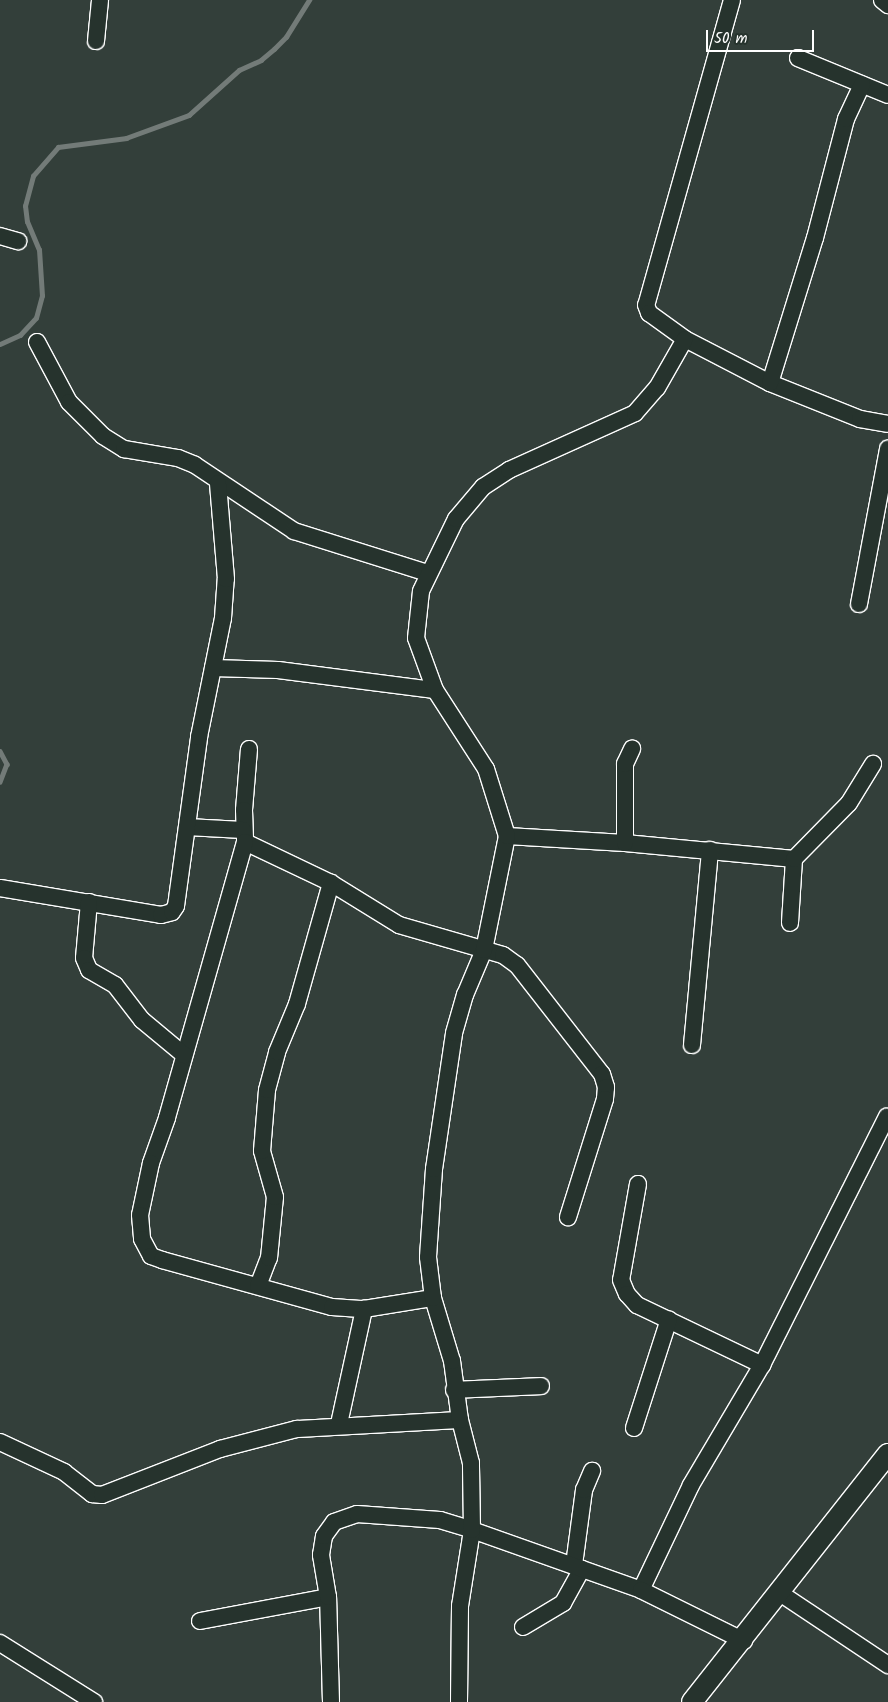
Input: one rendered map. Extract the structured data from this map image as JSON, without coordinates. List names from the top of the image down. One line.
{"scale_bar":"50 m"}
